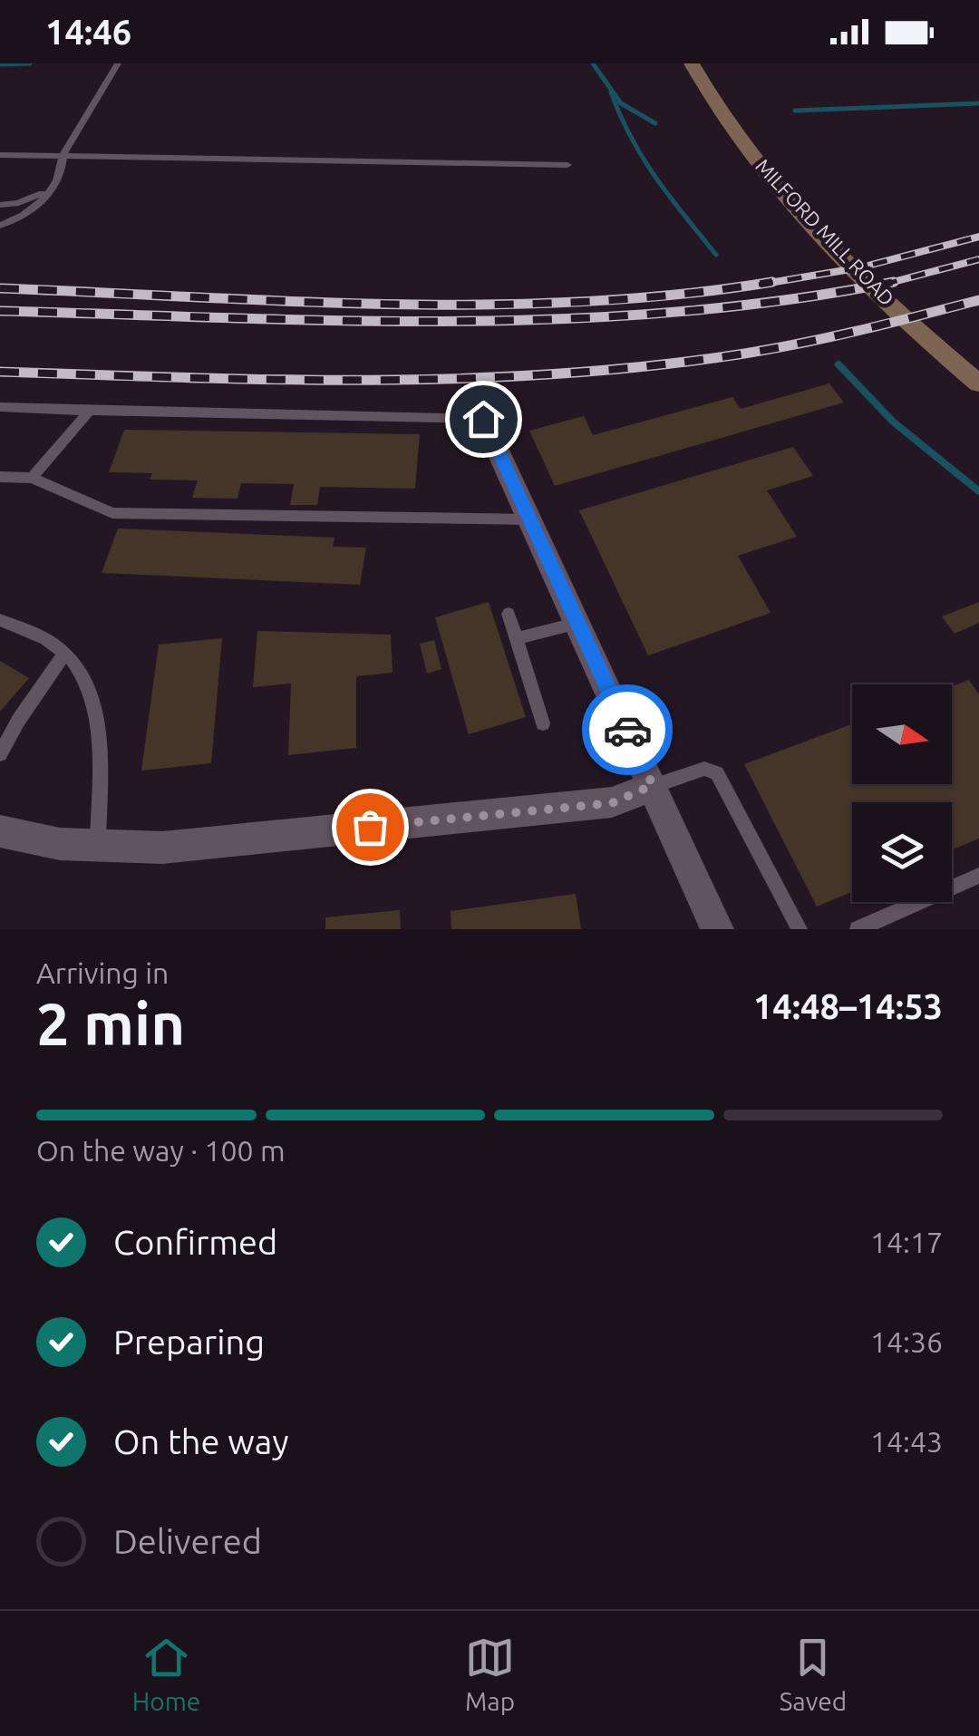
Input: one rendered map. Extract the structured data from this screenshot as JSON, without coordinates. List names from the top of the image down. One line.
{"streets":{"main road":["MILFORD MILL ROAD"]},"north":"right","page":{"status":"14:46","heading":["2 min","Arriving in","14:48–14:53"],"bar":"On the way · 100 m","list":[["Confirmed","14:17"],["Preparing","14:36"],["On the way","14:43"],"Delivered"],"tabs":["Home","Map","Saved"]}}
